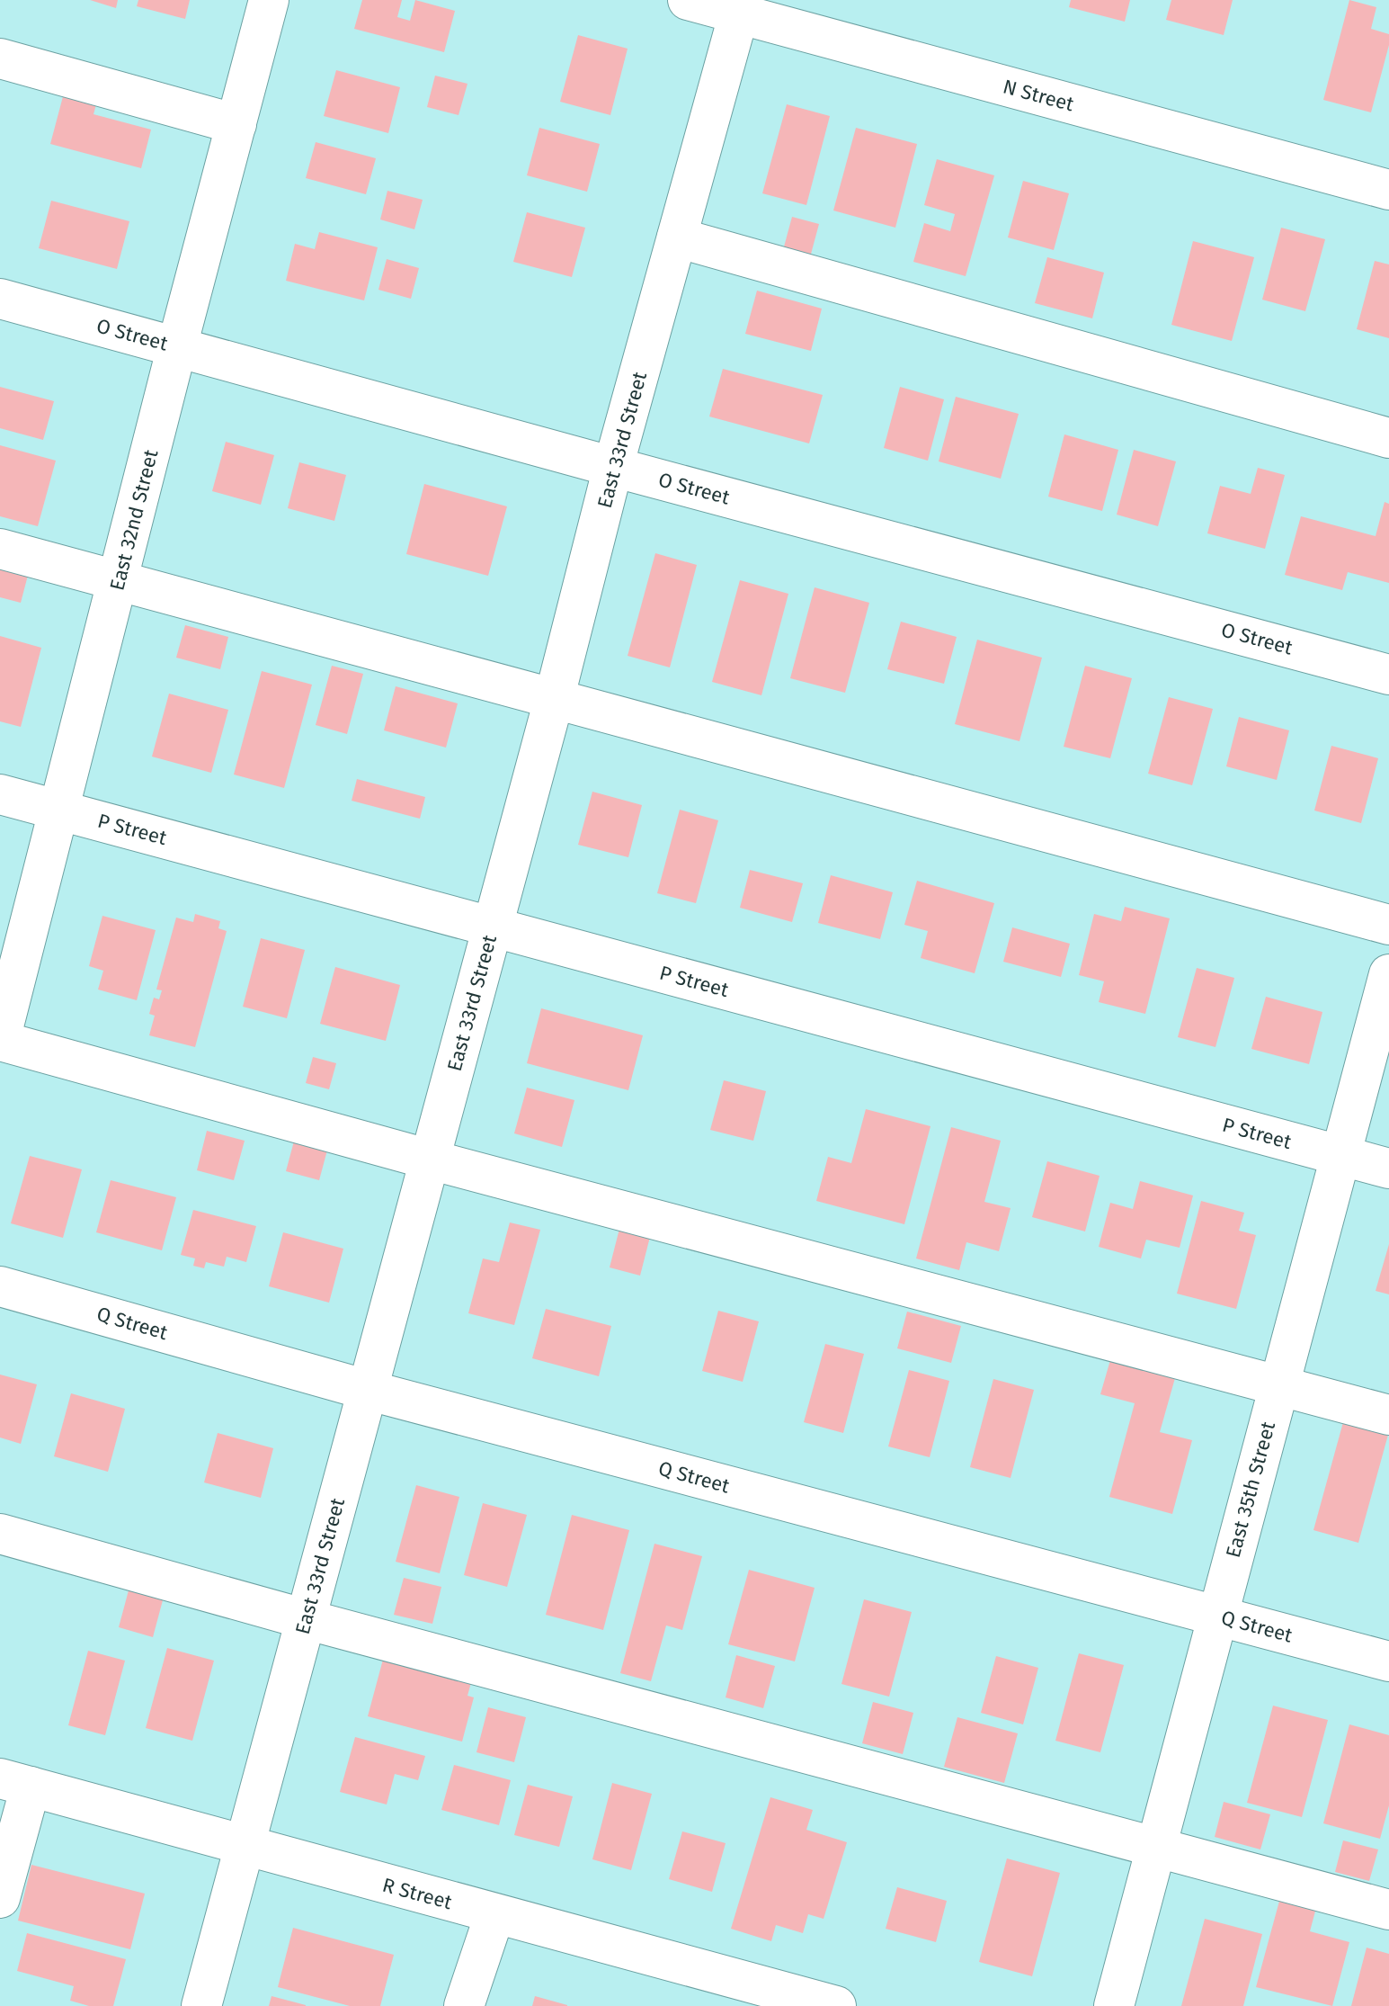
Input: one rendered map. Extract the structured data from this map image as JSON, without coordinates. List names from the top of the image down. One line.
{"streets":{"street":["N Street","O Street","East 33rd Street","East 32nd Street","P Street","Q Street","East 35th Street","R Street"]},"crossings":[["N Street","East 33rd Street"],["O Street","East 33rd Street"],["O Street","East 32nd Street"],["East 33rd Street","P Street"],["East 33rd Street","Q Street"],["East 33rd Street","R Street"],["East 32nd Street","P Street"],["P Street","East 35th Street"],["Q Street","East 35th Street"]]}
